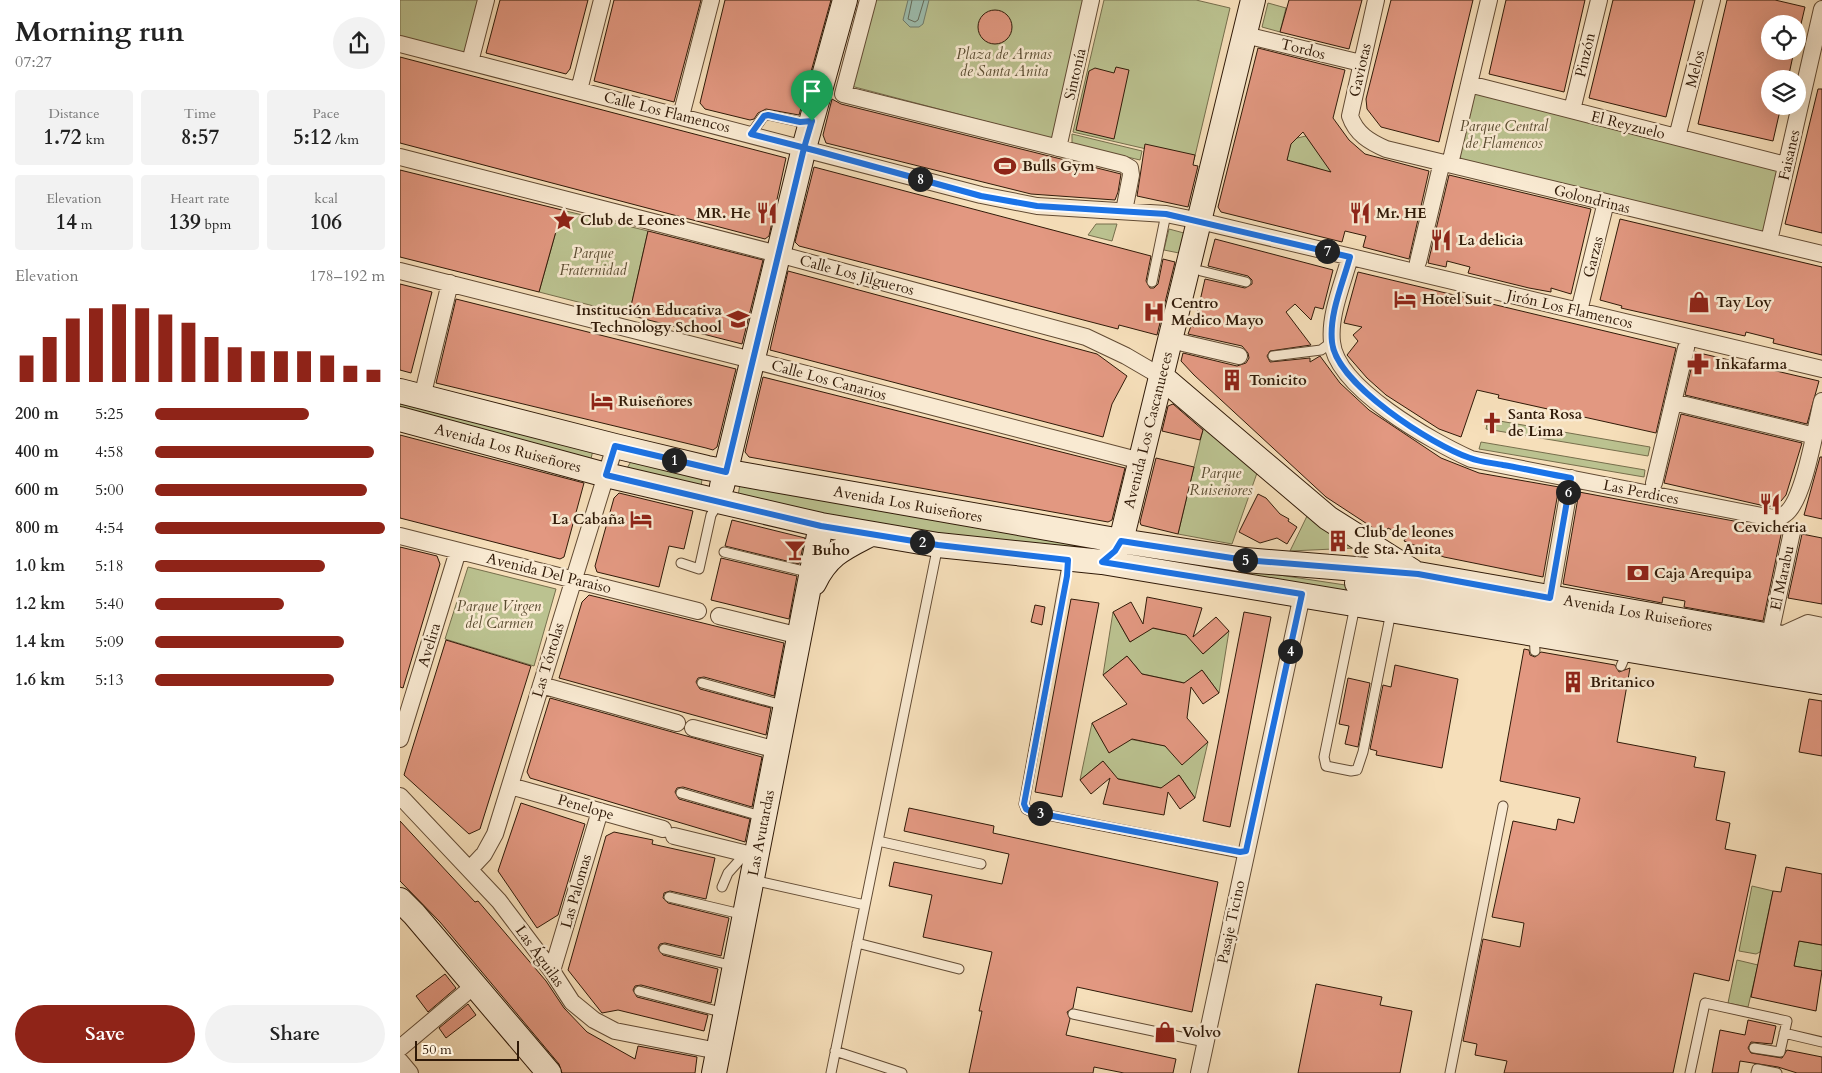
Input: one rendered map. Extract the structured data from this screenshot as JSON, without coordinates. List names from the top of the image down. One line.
{"streets":{"main road":["Avenida Los Cascanueces","Avenida Los Ruiseñores","Las Avutardas"],"street":["Tordos","Pinzón","Melos","Gaviotas","Sintonía","Calle Los Flamencos","El Reyzuelo","Faisanes","Golondrinas","Garzas","Calle Los Jilgueros","Jirón Los Flamencos","Calle Los Canarios","Las Perdices","Avenida Del Paraiso","El Marabu","Avelira","Las Tórtolas","Penelope","Las Palomas","Pasaje Ticino","Las Águilas"]},"crossings":[["Tordos","Gaviotas"],["Tordos","Avenida Los Cascanueces"],["Pinzón","El Reyzuelo"],["Melos","El Reyzuelo"],["Gaviotas","Golondrinas"],["Calle Los Flamencos","Jirón Los Flamencos"],["Calle Los Flamencos","Avenida Los Cascanueces"],["El Reyzuelo","Faisanes"],["Faisanes","Golondrinas"],["Golondrinas","Garzas"],["Garzas","Jirón Los Flamencos"],["Calle Los Jilgueros","Avenida Los Cascanueces"],["Jirón Los Flamencos","Avenida Los Cascanueces"],["Jirón Los Flamencos","Las Perdices"],["Calle Los Canarios","Avenida Los Cascanueces"],["Avenida Los Cascanueces","Avenida Los Ruiseñores"],["Avenida Los Ruiseñores","El Marabu"],["Avenida Los Ruiseñores","Las Tórtolas"],["Avenida Los Ruiseñores","Las Avutardas"],["Avenida Los Ruiseñores","Pasaje Ticino"],["Avenida Del Paraiso","Avelira"],["Avenida Del Paraiso","Las Tórtolas"],["Las Tórtolas","Penelope"],["Las Tórtolas","Las Águilas"],["Penelope","Las Avutardas"],["Penelope","Las Palomas"],["Las Avutardas","Las Águilas"],["Las Palomas","Las Águilas"]],"parks":["Plaza de Armas de Santa Anita","Parque Central de Flamencos","Parque Fraternidad","Parque Ruiseñores","Parque Virgen del Carmen"],"places":{"sports":["Bulls Gym"],"restaurant":["MR. He","Mr. HE","La delicia","Cevicheria"],"place":["Club de Leones"],"hotel":["Hotel Suit","Ruiseñores","La Cabaña"],"shop":["Tay Loy","Volvo"],"hospital":["Centro Medico Mayo"],"school or university":["Institución Educativa Technology School"],"pharmacy":["Inkafarma"],"building":["Tonicito","Club de leones de Sta. Anita","Britanico"],"church":["Santa Rosa de Lima"],"bar":["Buho"],"bank":["Caja Arequipa"]},"scale_bar":"50 m","page":{"heading":["Morning run","07:27"],"stats":[["Distance","1.72 km"],["Time","8:57"],["Pace","5:12 /km"],["Elevation","14 m"],["Heart rate","139 bpm"],["kcal","106"]],"pins":["8","7","1","6","2","5","4","3"],"chart":["Elevation","178–192 m"],"list":[{"name":"200 m","note":"5:25"},{"name":"400 m","note":"4:58"},{"name":"600 m","note":"5:00"},{"name":"800 m","note":"4:54"},{"name":"1.0 km","note":"5:18"},{"name":"1.2 km","note":"5:40"},{"name":"1.4 km","note":"5:09"},{"name":"1.6 km","note":"5:13"}],"buttons":["Save","Share"],"scale":"50 m"}}
